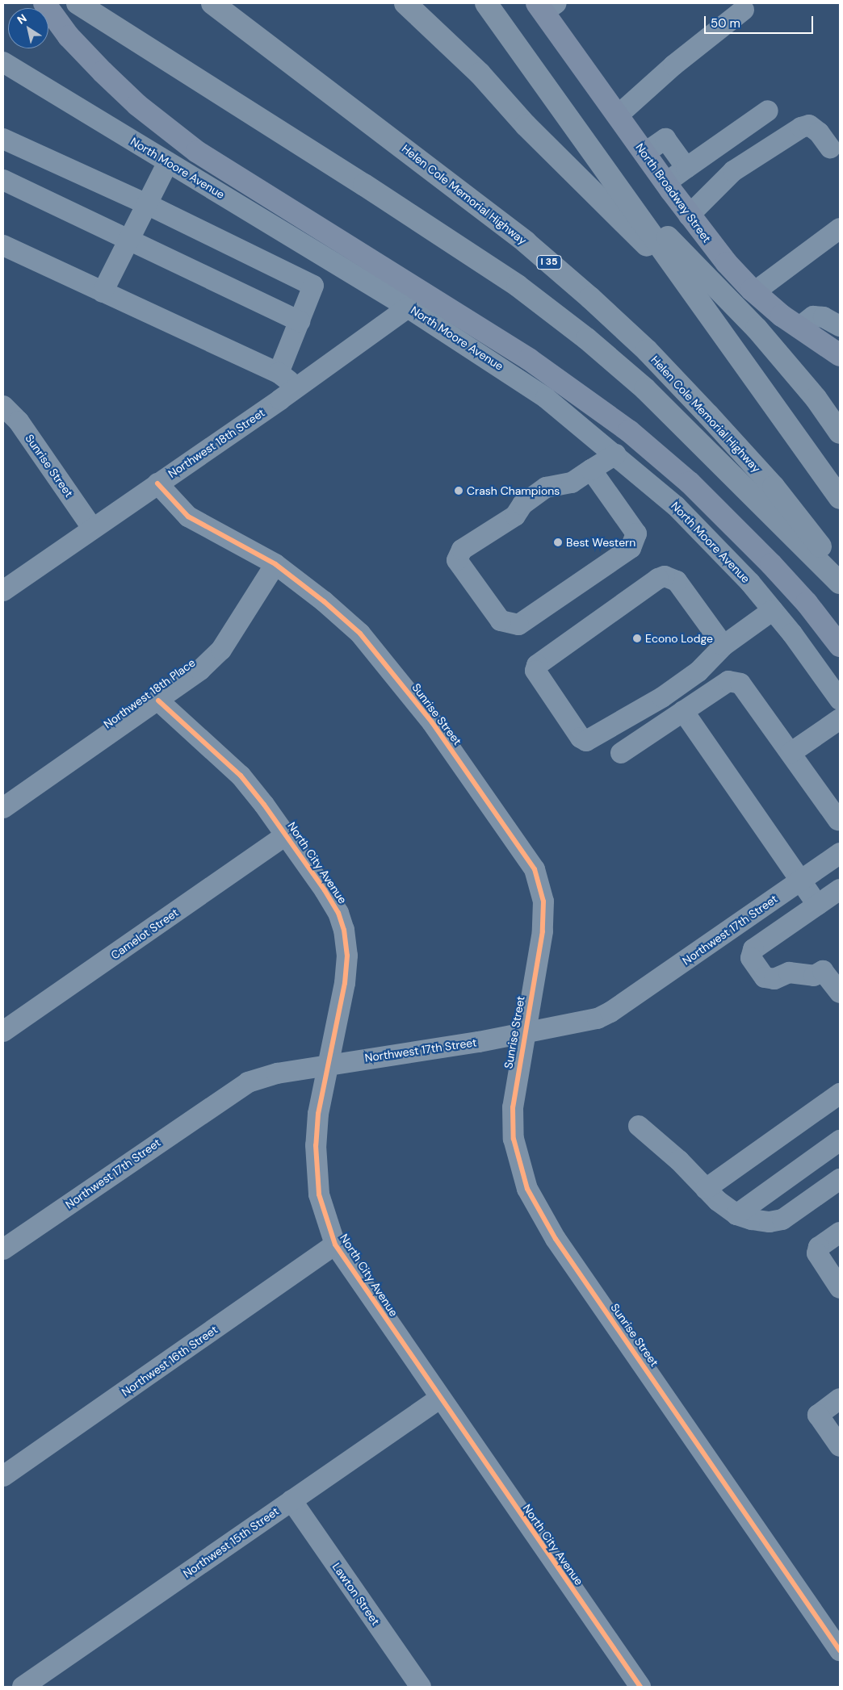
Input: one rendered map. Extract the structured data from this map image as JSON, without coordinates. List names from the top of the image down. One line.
{"streets":{"highway":["Helen Cole Memorial Highway","I 35"],"main road":["North Broadway Street"],"street":["North Moore Avenue","Northwest 18th Street","Sunrise Street","Northwest 18th Place","North City Avenue","Northwest 17th Street","Camelot Street","Northwest 16th Street","Northwest 15th Street","Lawton Street"]},"crossings":[["North Moore Avenue","Northwest 18th Street"],["Northwest 18th Street","Sunrise Street"],["Sunrise Street","Northwest 18th Place"],["Sunrise Street","Northwest 17th Street"],["Northwest 18th Place","North City Avenue"],["North City Avenue","Northwest 17th Street"],["North City Avenue","Camelot Street"],["North City Avenue","Northwest 16th Street"],["North City Avenue","Northwest 15th Street"],["Northwest 15th Street","Lawton Street"]],"places":["Crash Champions","Best Western","Econo Lodge"],"scale_bar":"50 m","north":"top left"}
